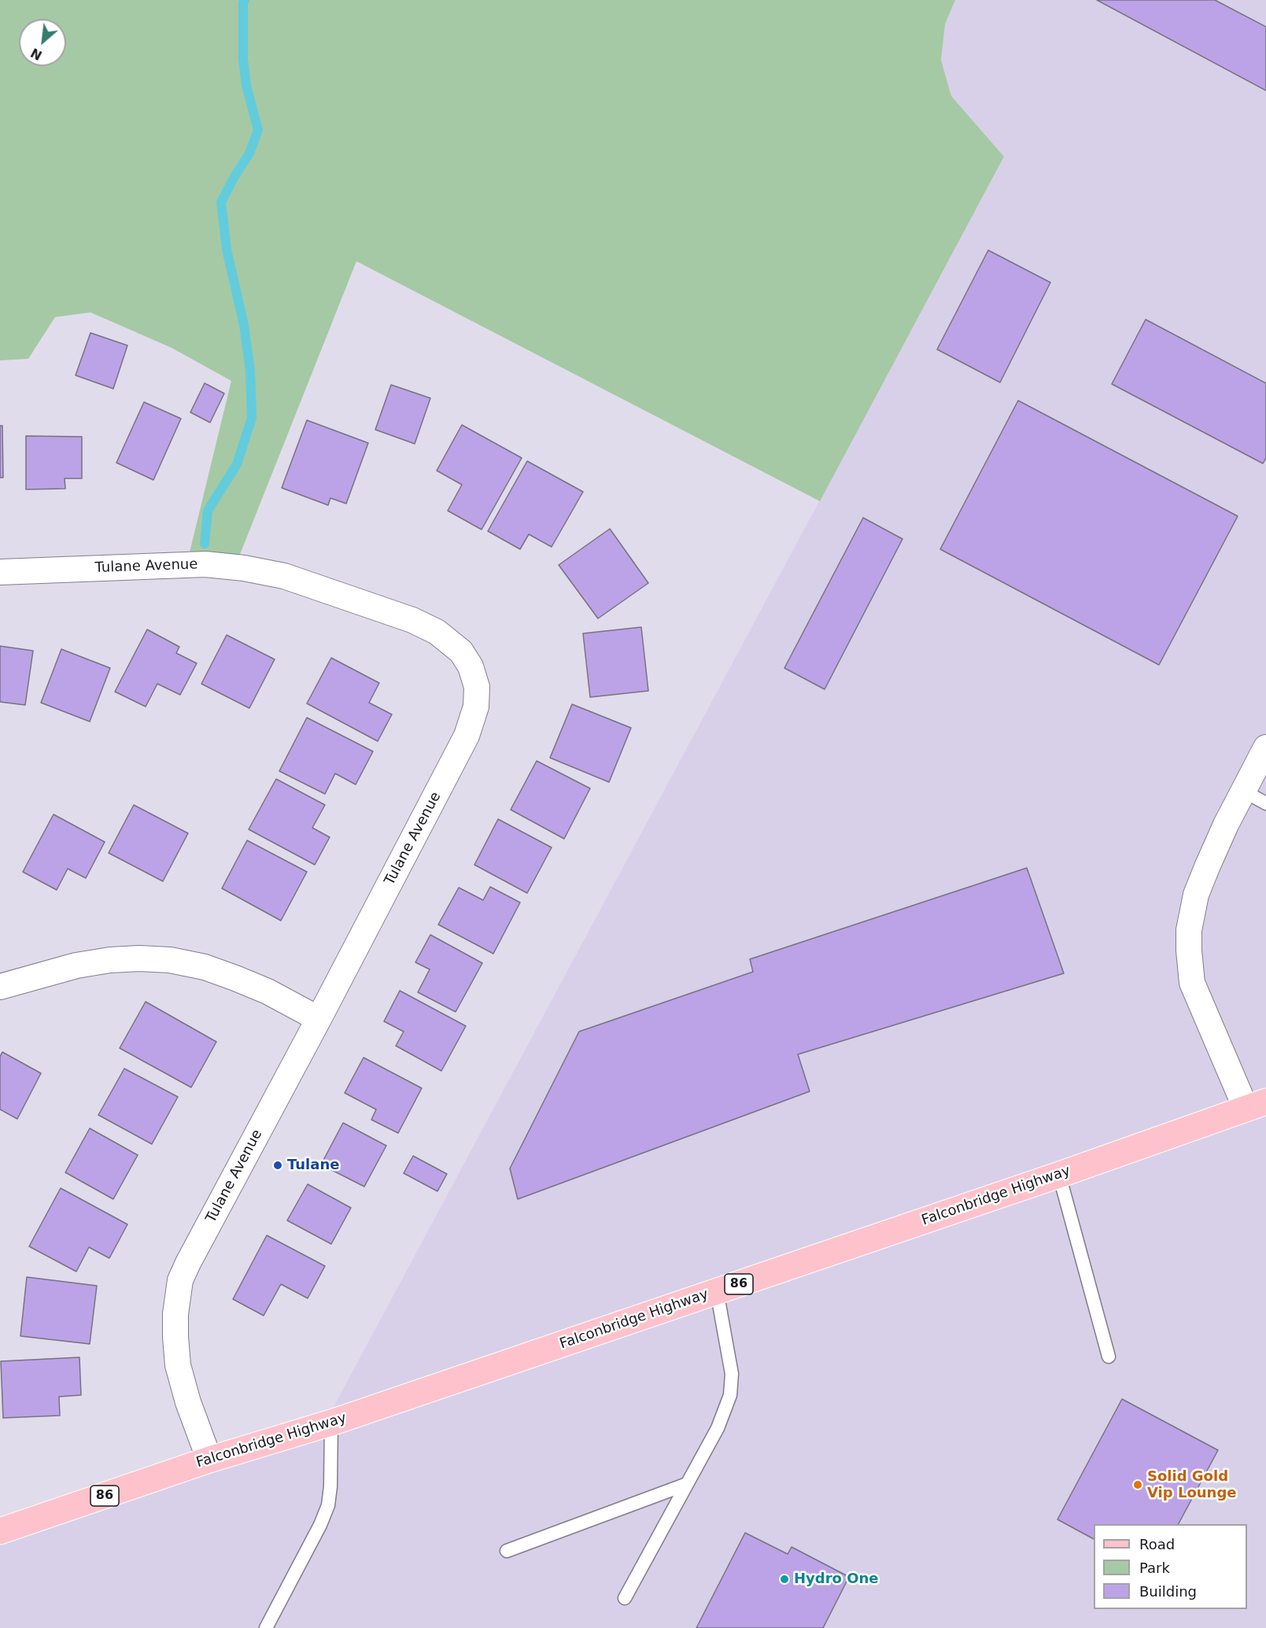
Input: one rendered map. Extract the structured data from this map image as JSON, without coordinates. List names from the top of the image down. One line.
{"streets":{"main road":["Falconbridge Highway","86"],"street":["Tulane Avenue"]},"crossings":[["Tulane Avenue","Falconbridge Highway"]],"places":["Tulane","Solid Gold Vip Lounge","Hydro One"],"legend":["Road","Park","Building"],"north":"bottom left"}
